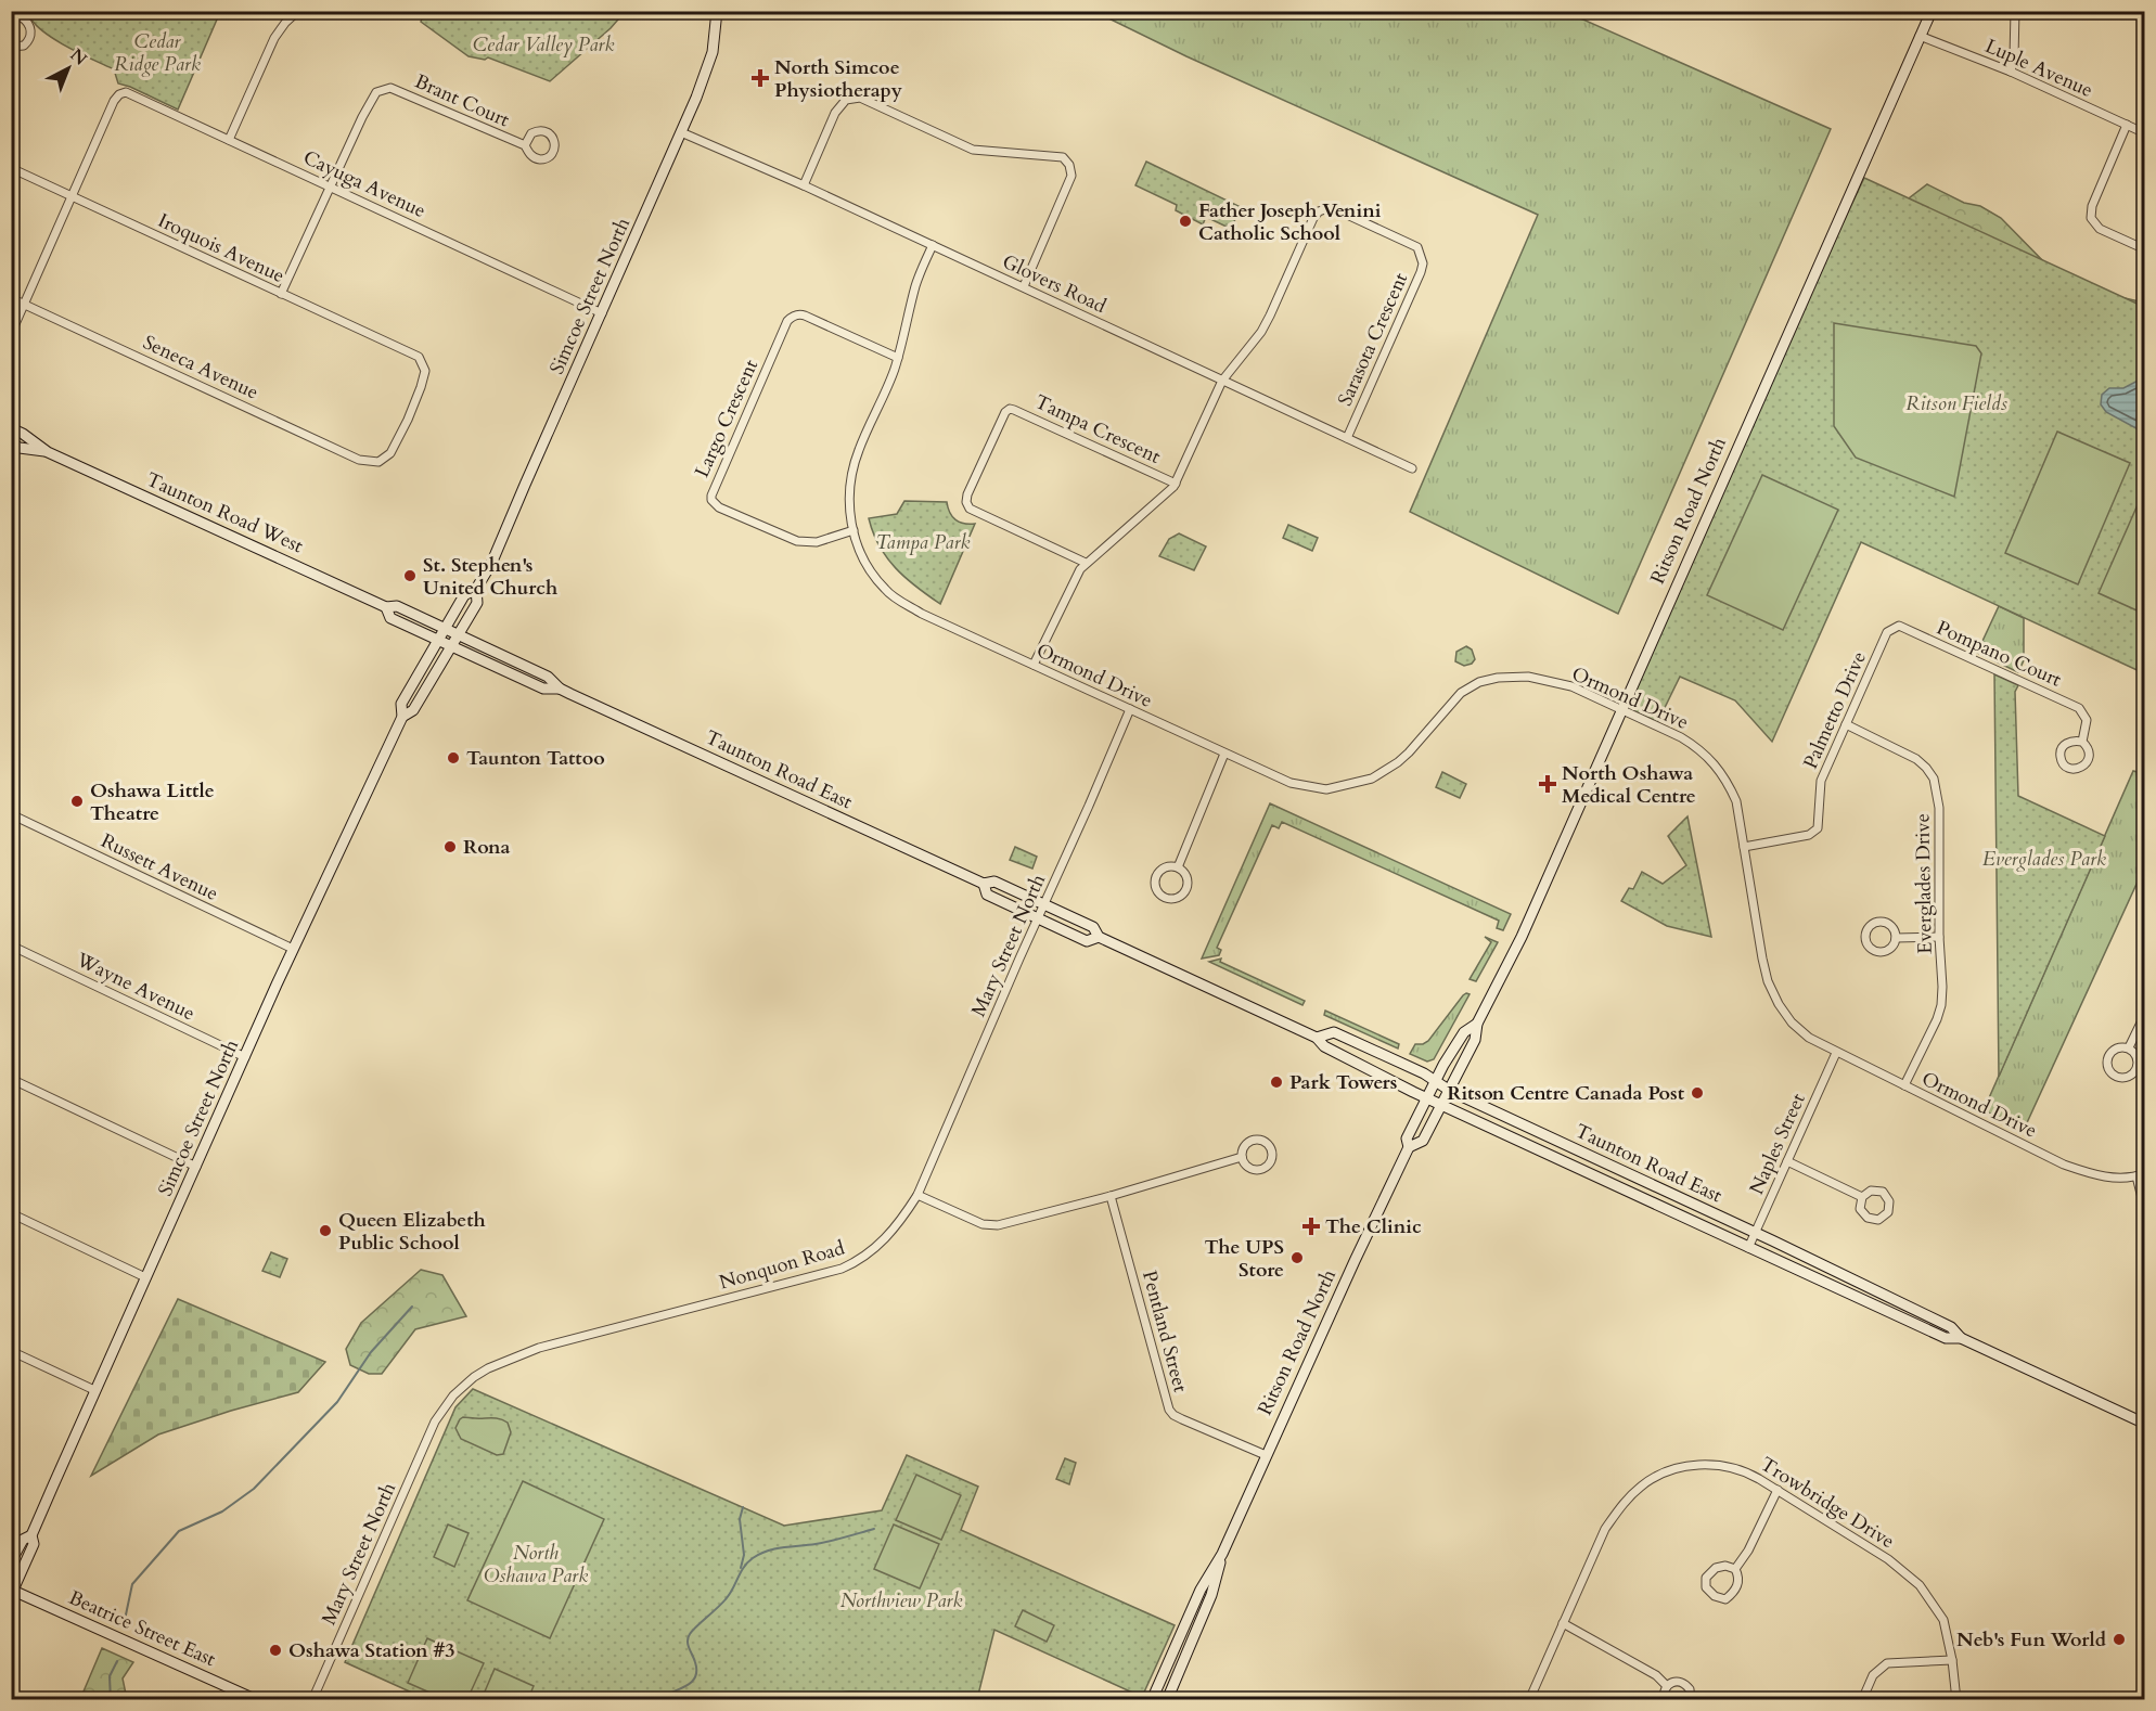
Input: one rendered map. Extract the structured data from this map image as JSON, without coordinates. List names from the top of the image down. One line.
{"streets":{"main road":["Simcoe Street North","Ritson Road North","Taunton Road West","Taunton Road East","Beatrice Street East"],"street":["Luple Avenue","Brant Court","Cayuga Avenue","Iroquois Avenue","Glovers Road","Sarasota Crescent","Seneca Avenue","Largo Crescent","Tampa Crescent","Pompano Court","Ormond Drive","Palmetto Drive","Russett Avenue","Everglades Drive","Mary Street North","Wayne Avenue","Naples Street","Nonquon Road","Pentland Street","Trowbridge Drive"]},"crossings":[["Luple Avenue","Ritson Road North"],["Brant Court","Cayuga Avenue"],["Cayuga Avenue","Iroquois Avenue"],["Cayuga Avenue","Simcoe Street North"],["Iroquois Avenue","Seneca Avenue"],["Glovers Road","Simcoe Street North"],["Glovers Road","Sarasota Crescent"],["Glovers Road","Ormond Drive"],["Simcoe Street North","Taunton Road West"],["Simcoe Street North","Taunton Road East"],["Simcoe Street North","Russett Avenue"],["Simcoe Street North","Wayne Avenue"],["Simcoe Street North","Beatrice Street East"],["Sarasota Crescent","Tampa Crescent"],["Largo Crescent","Ormond Drive"],["Ritson Road North","Ormond Drive"],["Ritson Road North","Taunton Road East"],["Ritson Road North","Pentland Street"],["Taunton Road West","Taunton Road East"],["Pompano Court","Palmetto Drive"],["Ormond Drive","Palmetto Drive"],["Ormond Drive","Everglades Drive"],["Ormond Drive","Mary Street North"],["Ormond Drive","Naples Street"],["Palmetto Drive","Everglades Drive"],["Taunton Road East","Mary Street North"],["Taunton Road East","Naples Street"],["Mary Street North","Nonquon Road"]],"parks":["Cedar Ridge Park","Cedar Valley Park","Ritson Fields","Tampa Park","Everglades Park","North Oshawa Park","Northview Park"],"places":{"health":["North Simcoe Physiotherapy","North Oshawa Medical Centre","The Clinic"],"other":["Father Joseph Venini Catholic School","St. Stephen's United Church","Taunton Tattoo","Oshawa Little Theatre","Rona","Park Towers","Ritson Centre Canada Post","Queen Elizabeth Public School","The UPS Store","Neb's Fun World","Oshawa Station #3"]},"north":"top right"}
